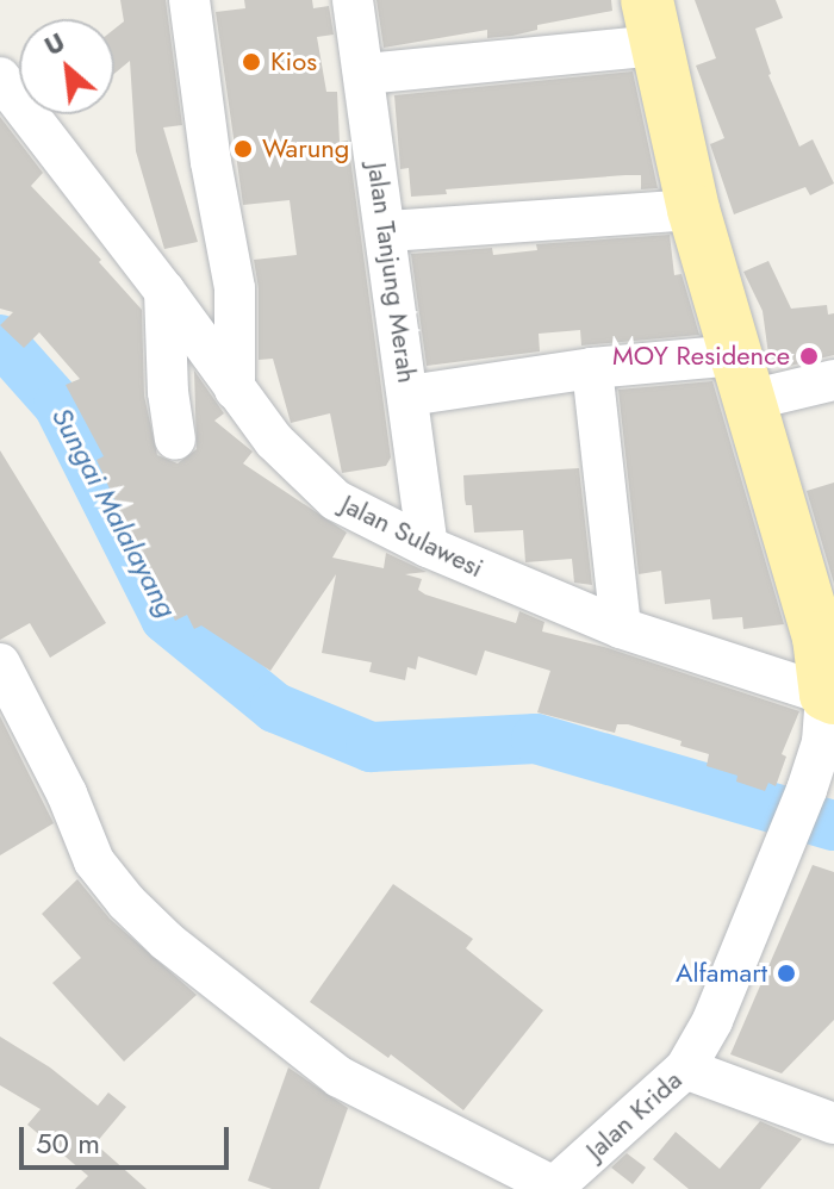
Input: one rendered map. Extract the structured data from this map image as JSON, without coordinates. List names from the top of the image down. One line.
{"streets":{"street":["Jalan Tanjung Merah","Jalan Sulawesi","Jalan Krida"]},"crossings":[["Jalan Tanjung Merah","Jalan Sulawesi"],["Jalan Sulawesi","Jalan Krida"]],"water":["Sungai Malalayang"],"places":["Kios","Warung","MOY Residence","Alfamart"],"scale_bar":"50 m","north":"top left"}
